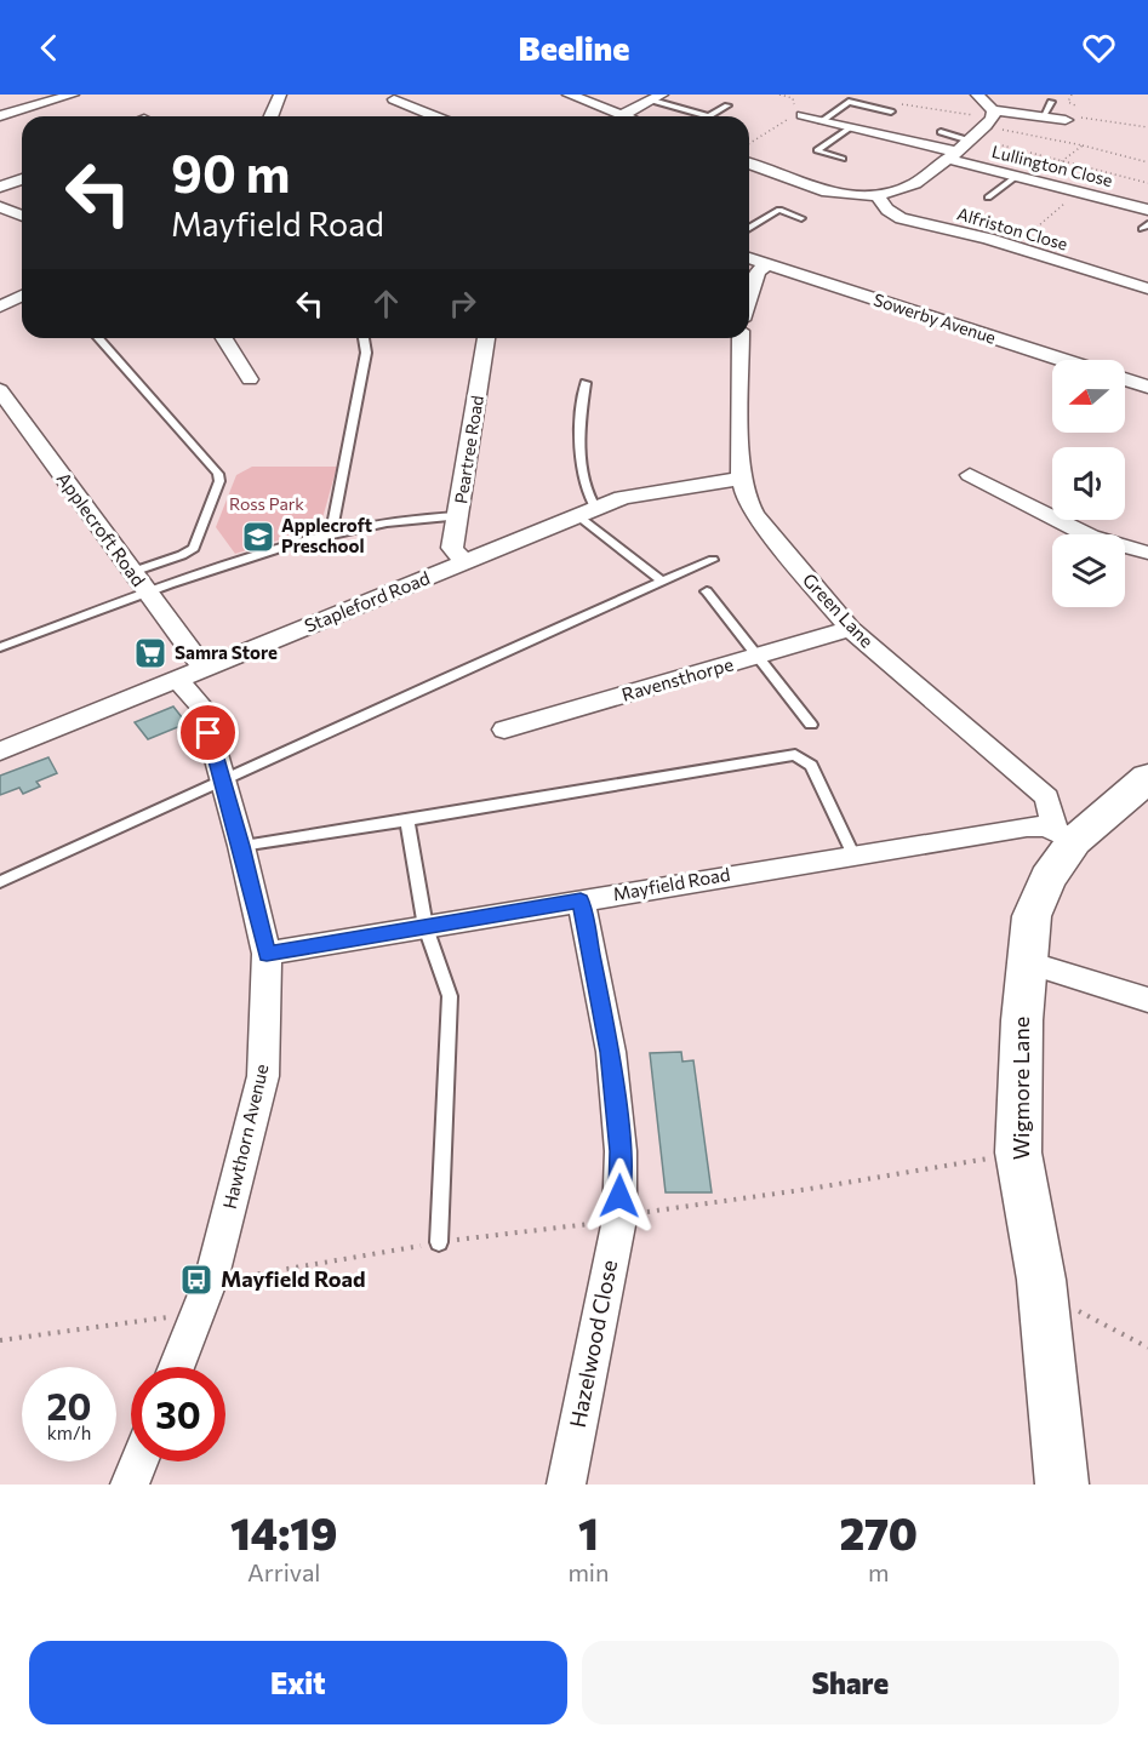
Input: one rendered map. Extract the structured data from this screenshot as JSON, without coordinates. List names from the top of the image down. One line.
{"streets":{"street":["Lullington Close","Alfriston Close","Sowerby Avenue","Peartree Road","Applecroft Road","Stapleford Road","Green Lane","Ravensthorpe","Mayfield Road","Wigmore Lane","Hawthorn Avenue","Hazelwood Close"]},"crossings":[["Peartree Road","Stapleford Road"],["Applecroft Road","Stapleford Road"],["Stapleford Road","Green Lane"],["Stapleford Road","Hawthorn Avenue"],["Green Lane","Ravensthorpe"],["Green Lane","Mayfield Road"],["Green Lane","Wigmore Lane"],["Mayfield Road","Wigmore Lane"],["Mayfield Road","Hawthorn Avenue"],["Mayfield Road","Hazelwood Close"]],"parks":["Ross Park"],"places":{"school or university":["Applecroft Preschool"],"supermarket":["Samra Store"],"bus stop":["Mayfield Road"]},"north":"left","page":{"header":"Beeline","turn":["90 m","Mayfield Road"],"speed":"20 km/h","limit":"30","eta":["14:19","Arrival","1","min","270","m"],"buttons":["Exit","Share"]}}
